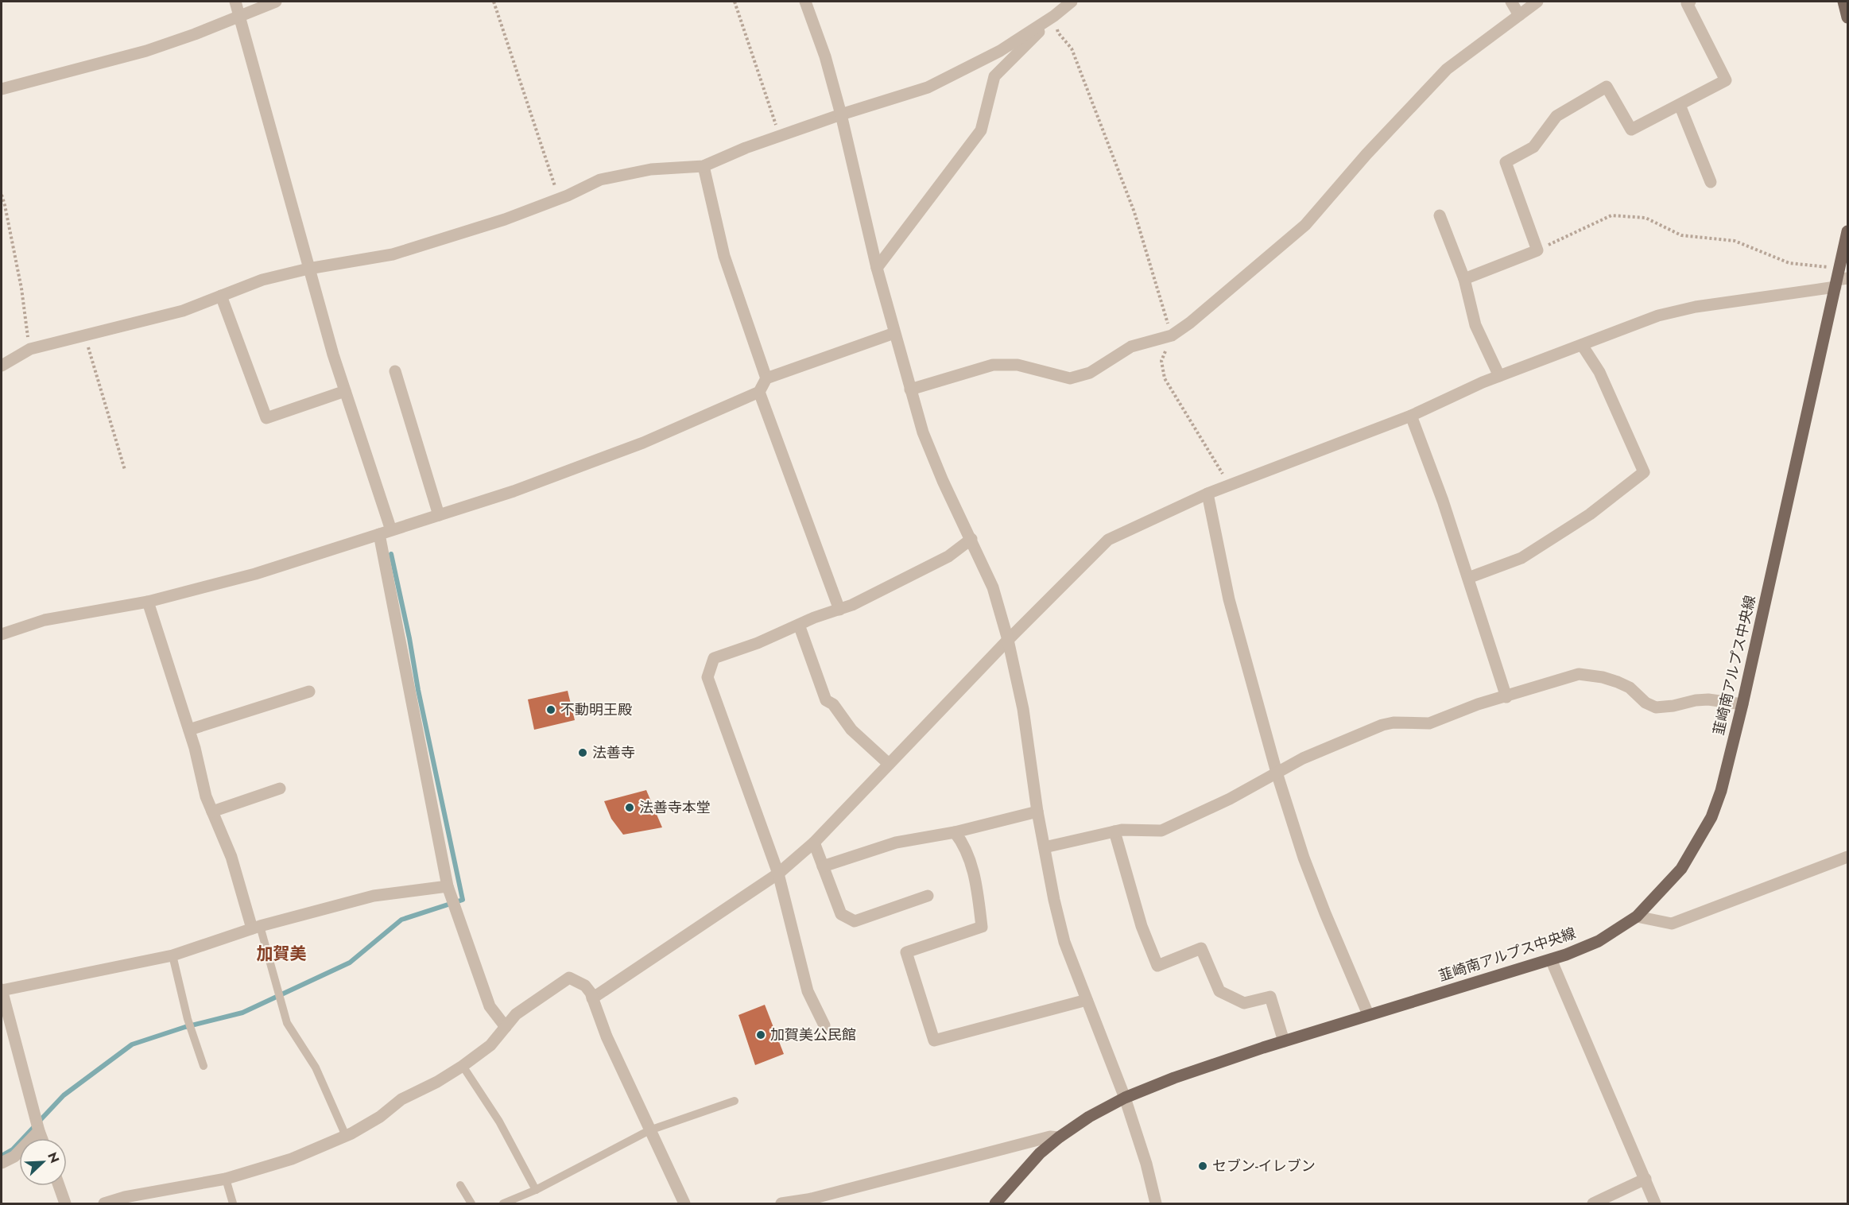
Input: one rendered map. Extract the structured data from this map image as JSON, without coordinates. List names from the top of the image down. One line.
{"streets":{"main road":["韮崎南アルプス中央線"]},"districts":["加賀美"],"places":["不動明王殿","法善寺","法善寺本堂","加賀美公民館","セブン-イレブン"],"north":"top right"}
